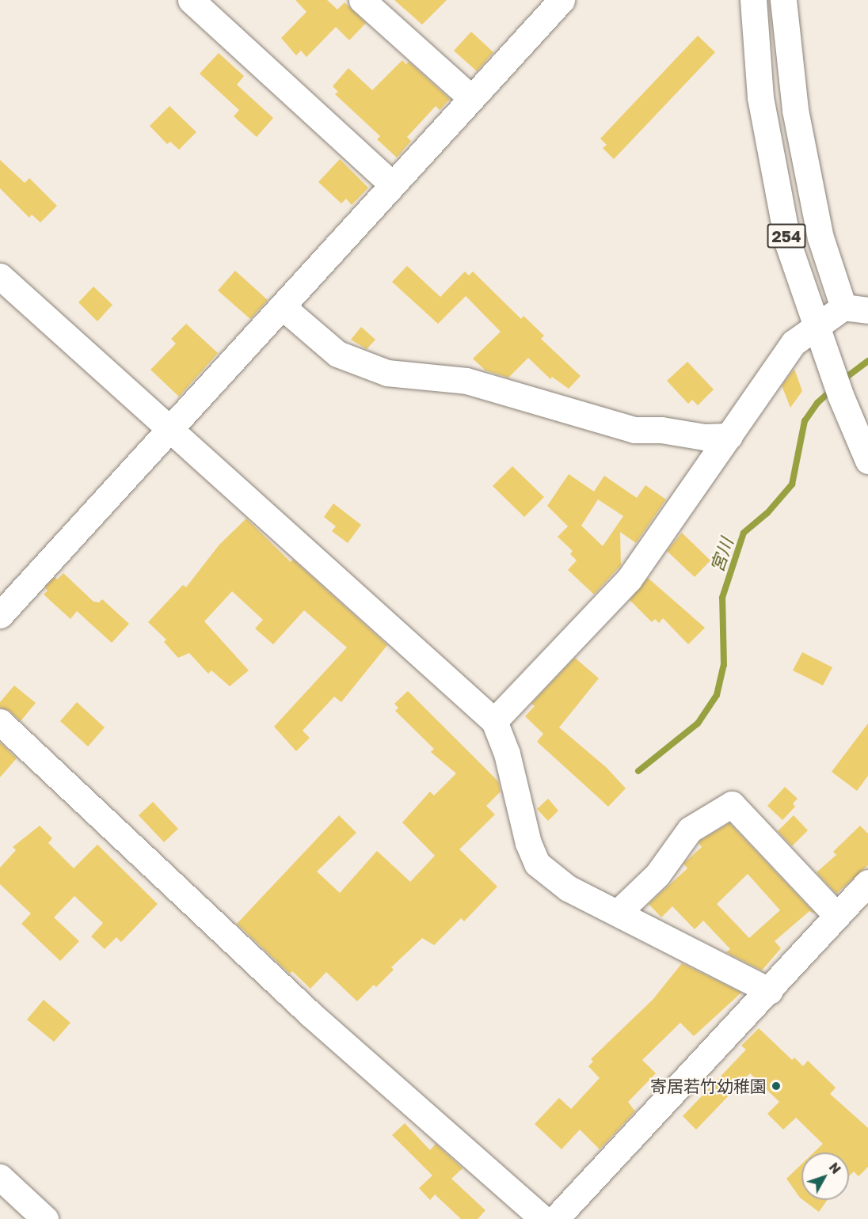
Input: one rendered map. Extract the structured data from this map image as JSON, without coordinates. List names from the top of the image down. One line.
{"streets":{"main road":["254"]},"water":["宮川"],"places":["寄居若竹幼稚園"],"north":"top right"}
